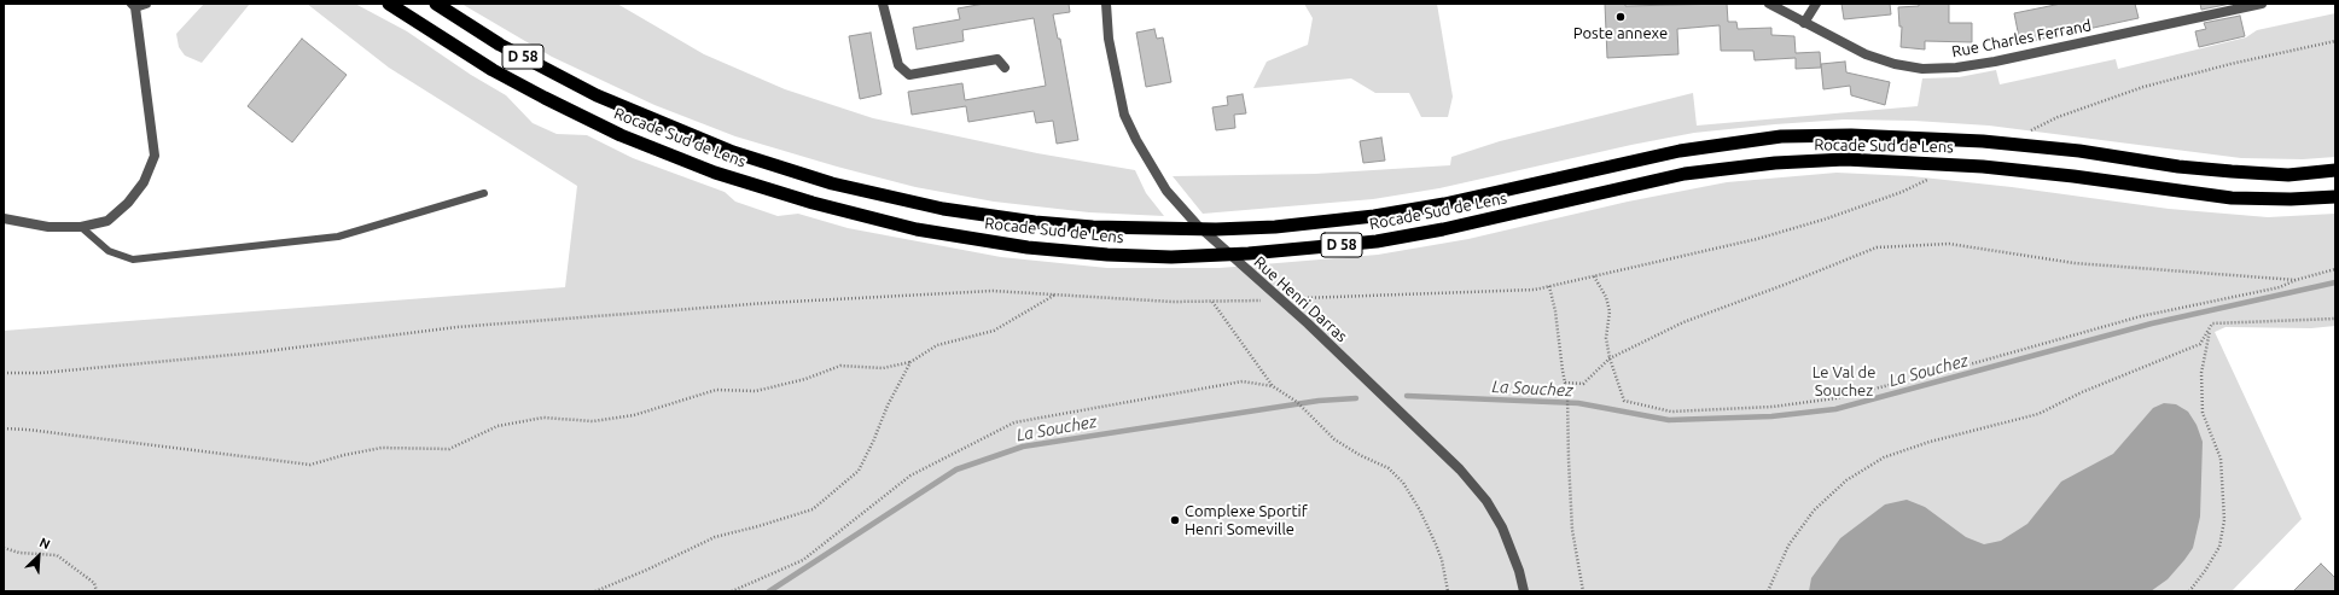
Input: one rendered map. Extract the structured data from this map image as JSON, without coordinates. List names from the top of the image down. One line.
{"streets":{"highway":["D 58","Rocade Sud de Lens"],"street":["Rue Charles Ferrand","Rue Henri Darras"]},"water":["La Souchez"],"parks":["Le Val de Souchez"],"places":["Poste annexe","Complexe Sportif Henri Someville"],"north":"top right"}
